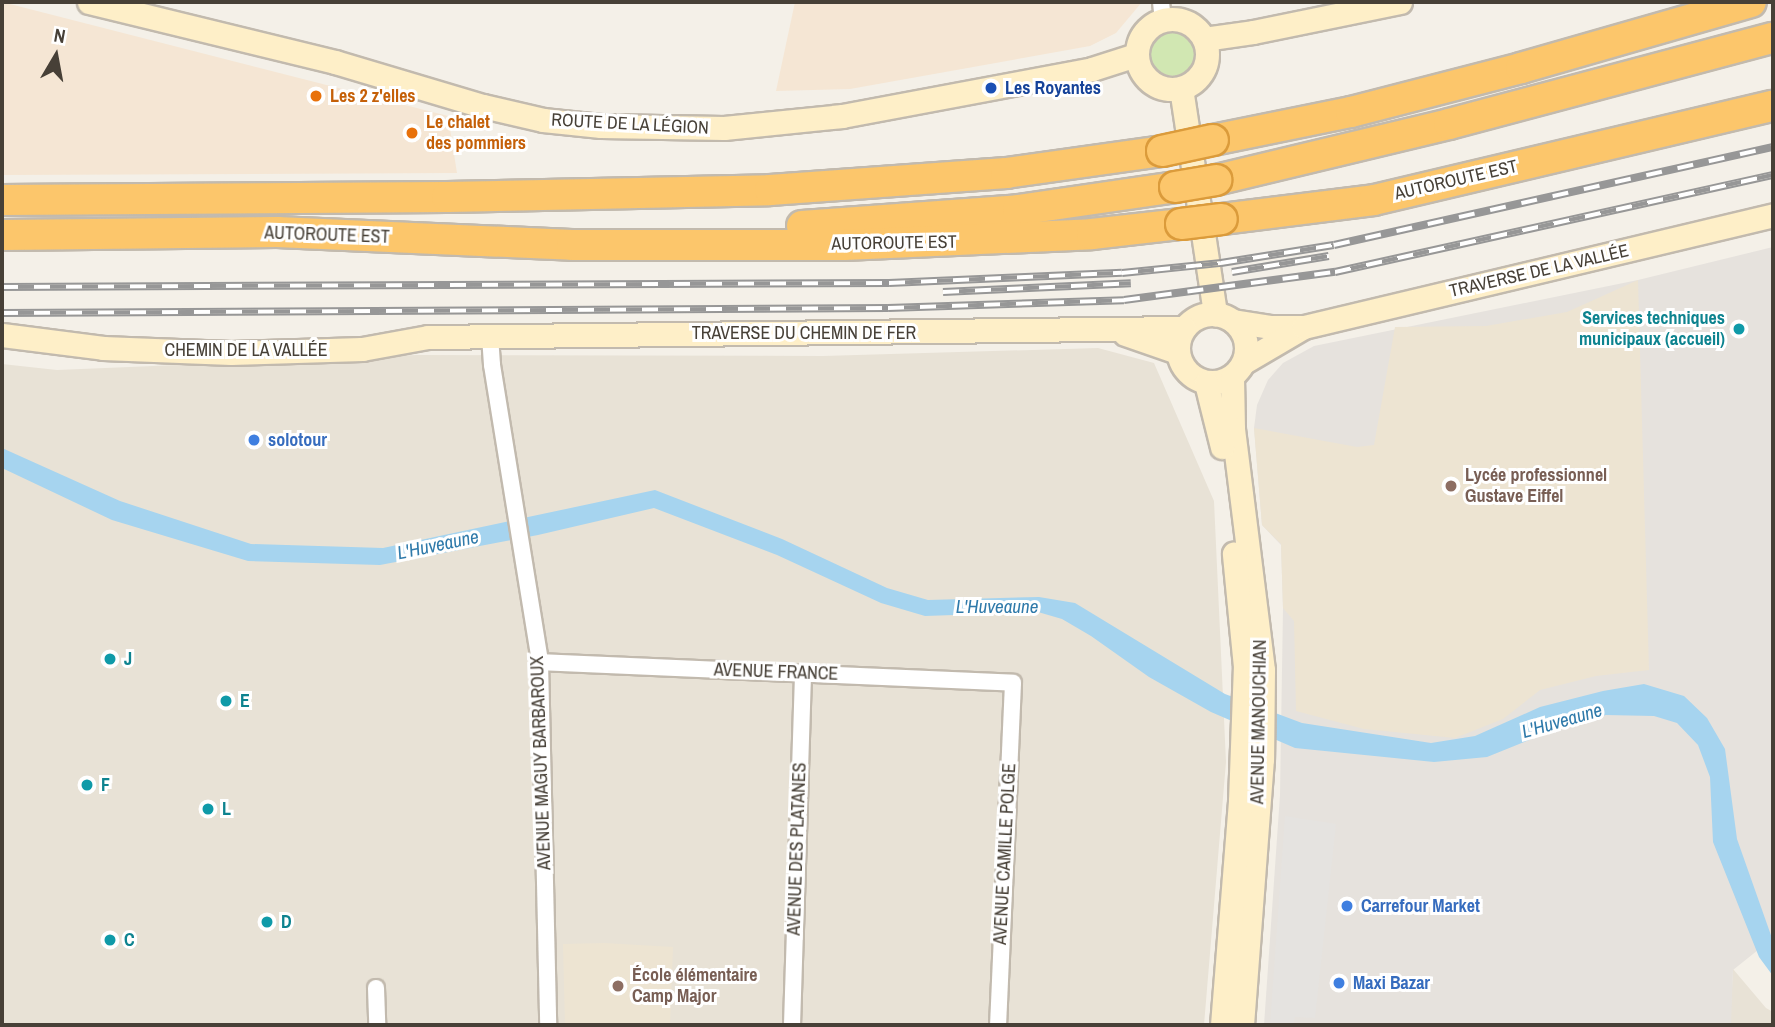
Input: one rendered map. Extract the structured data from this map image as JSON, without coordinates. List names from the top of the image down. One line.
{"streets":{"highway":["AUTOROUTE EST"],"main road":["ROUTE DE LA LÉGION","TRAVERSE DE LA VALLÉE","TRAVERSE DU CHEMIN DE FER","CHEMIN DE LA VALLÉE","AVENUE MANOUCHIAN"],"street":["AVENUE FRANCE","AVENUE MAGUY BARBAROUX","AVENUE DES PLATANES","AVENUE CAMILLE POLGE"]},"crossings":[["TRAVERSE DE LA VALLÉE","TRAVERSE DU CHEMIN DE FER"],["TRAVERSE DE LA VALLÉE","AVENUE MANOUCHIAN"],["TRAVERSE DU CHEMIN DE FER","CHEMIN DE LA VALLÉE"],["TRAVERSE DU CHEMIN DE FER","AVENUE MANOUCHIAN"],["TRAVERSE DU CHEMIN DE FER","AVENUE MAGUY BARBAROUX"],["CHEMIN DE LA VALLÉE","AVENUE MAGUY BARBAROUX"],["AVENUE FRANCE","AVENUE MAGUY BARBAROUX"],["AVENUE FRANCE","AVENUE DES PLATANES"],["AVENUE FRANCE","AVENUE CAMILLE POLGE"]],"water":["L'Huveaune"],"places":["Les Royantes","Les 2 z'elles","Le chalet des pommiers","Services techniques municipaux (accueil)","solotour","Lycée professionnel Gustave Eiffel","J","E","F","L","Carrefour Market","D","C","Maxi Bazar","École élémentaire Camp Major"],"north":"top"}
